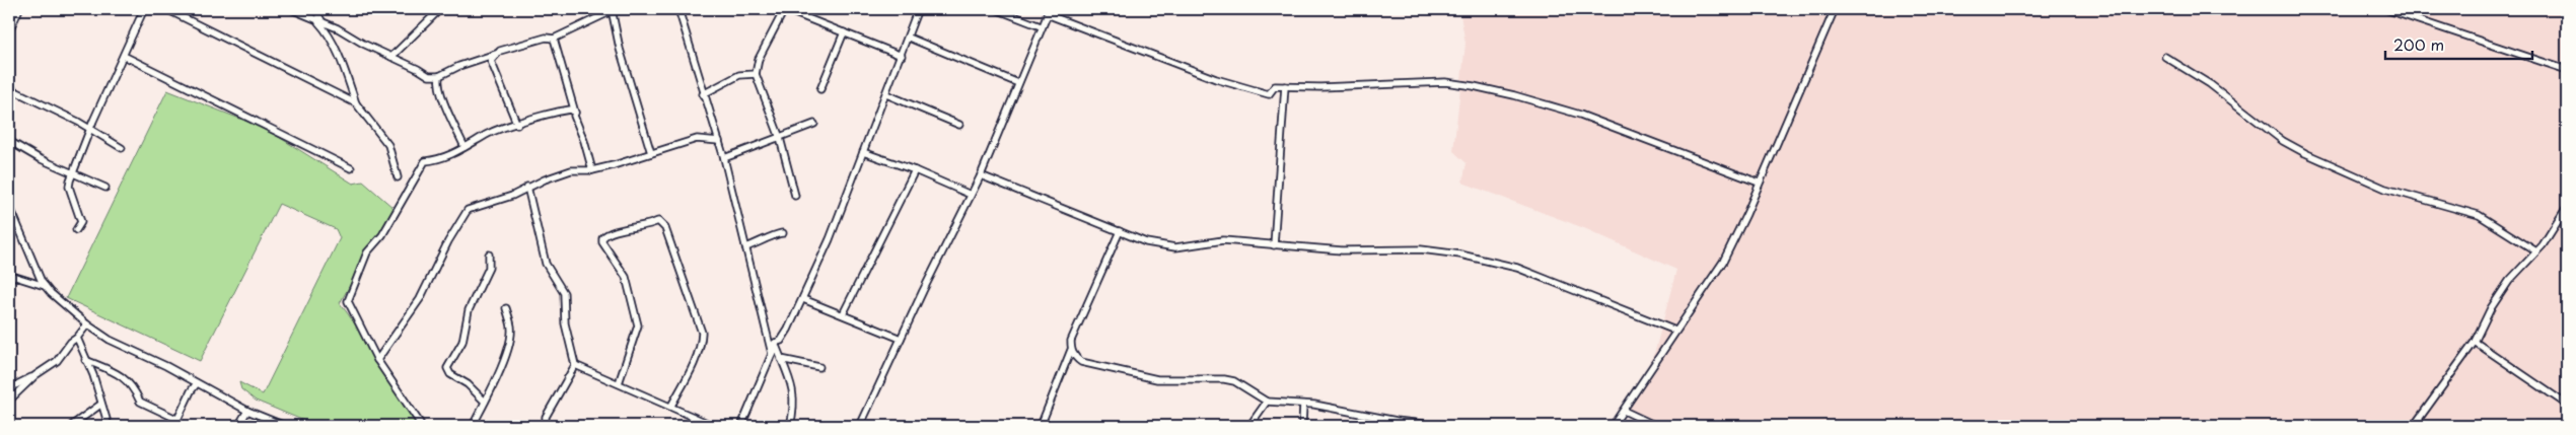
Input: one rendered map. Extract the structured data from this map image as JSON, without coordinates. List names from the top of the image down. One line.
{"scale_bar":"200 m"}
